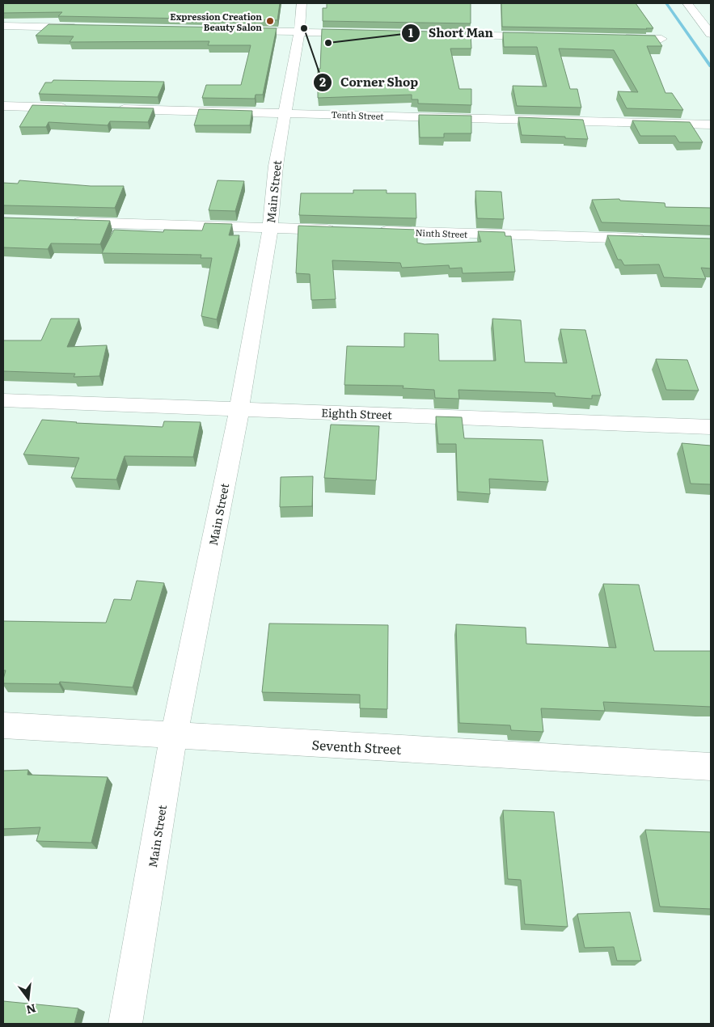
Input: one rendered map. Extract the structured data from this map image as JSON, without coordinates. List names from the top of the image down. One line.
{"streets":{"street":["Tenth Street","Main Street","Ninth Street","Eighth Street","Seventh Street"]},"crossings":[["Tenth Street","Main Street"],["Main Street","Eighth Street"],["Main Street","Seventh Street"]],"places":["Expression Creation Beauty Salon","Corner Shop","Short Man"],"north":"bottom"}
